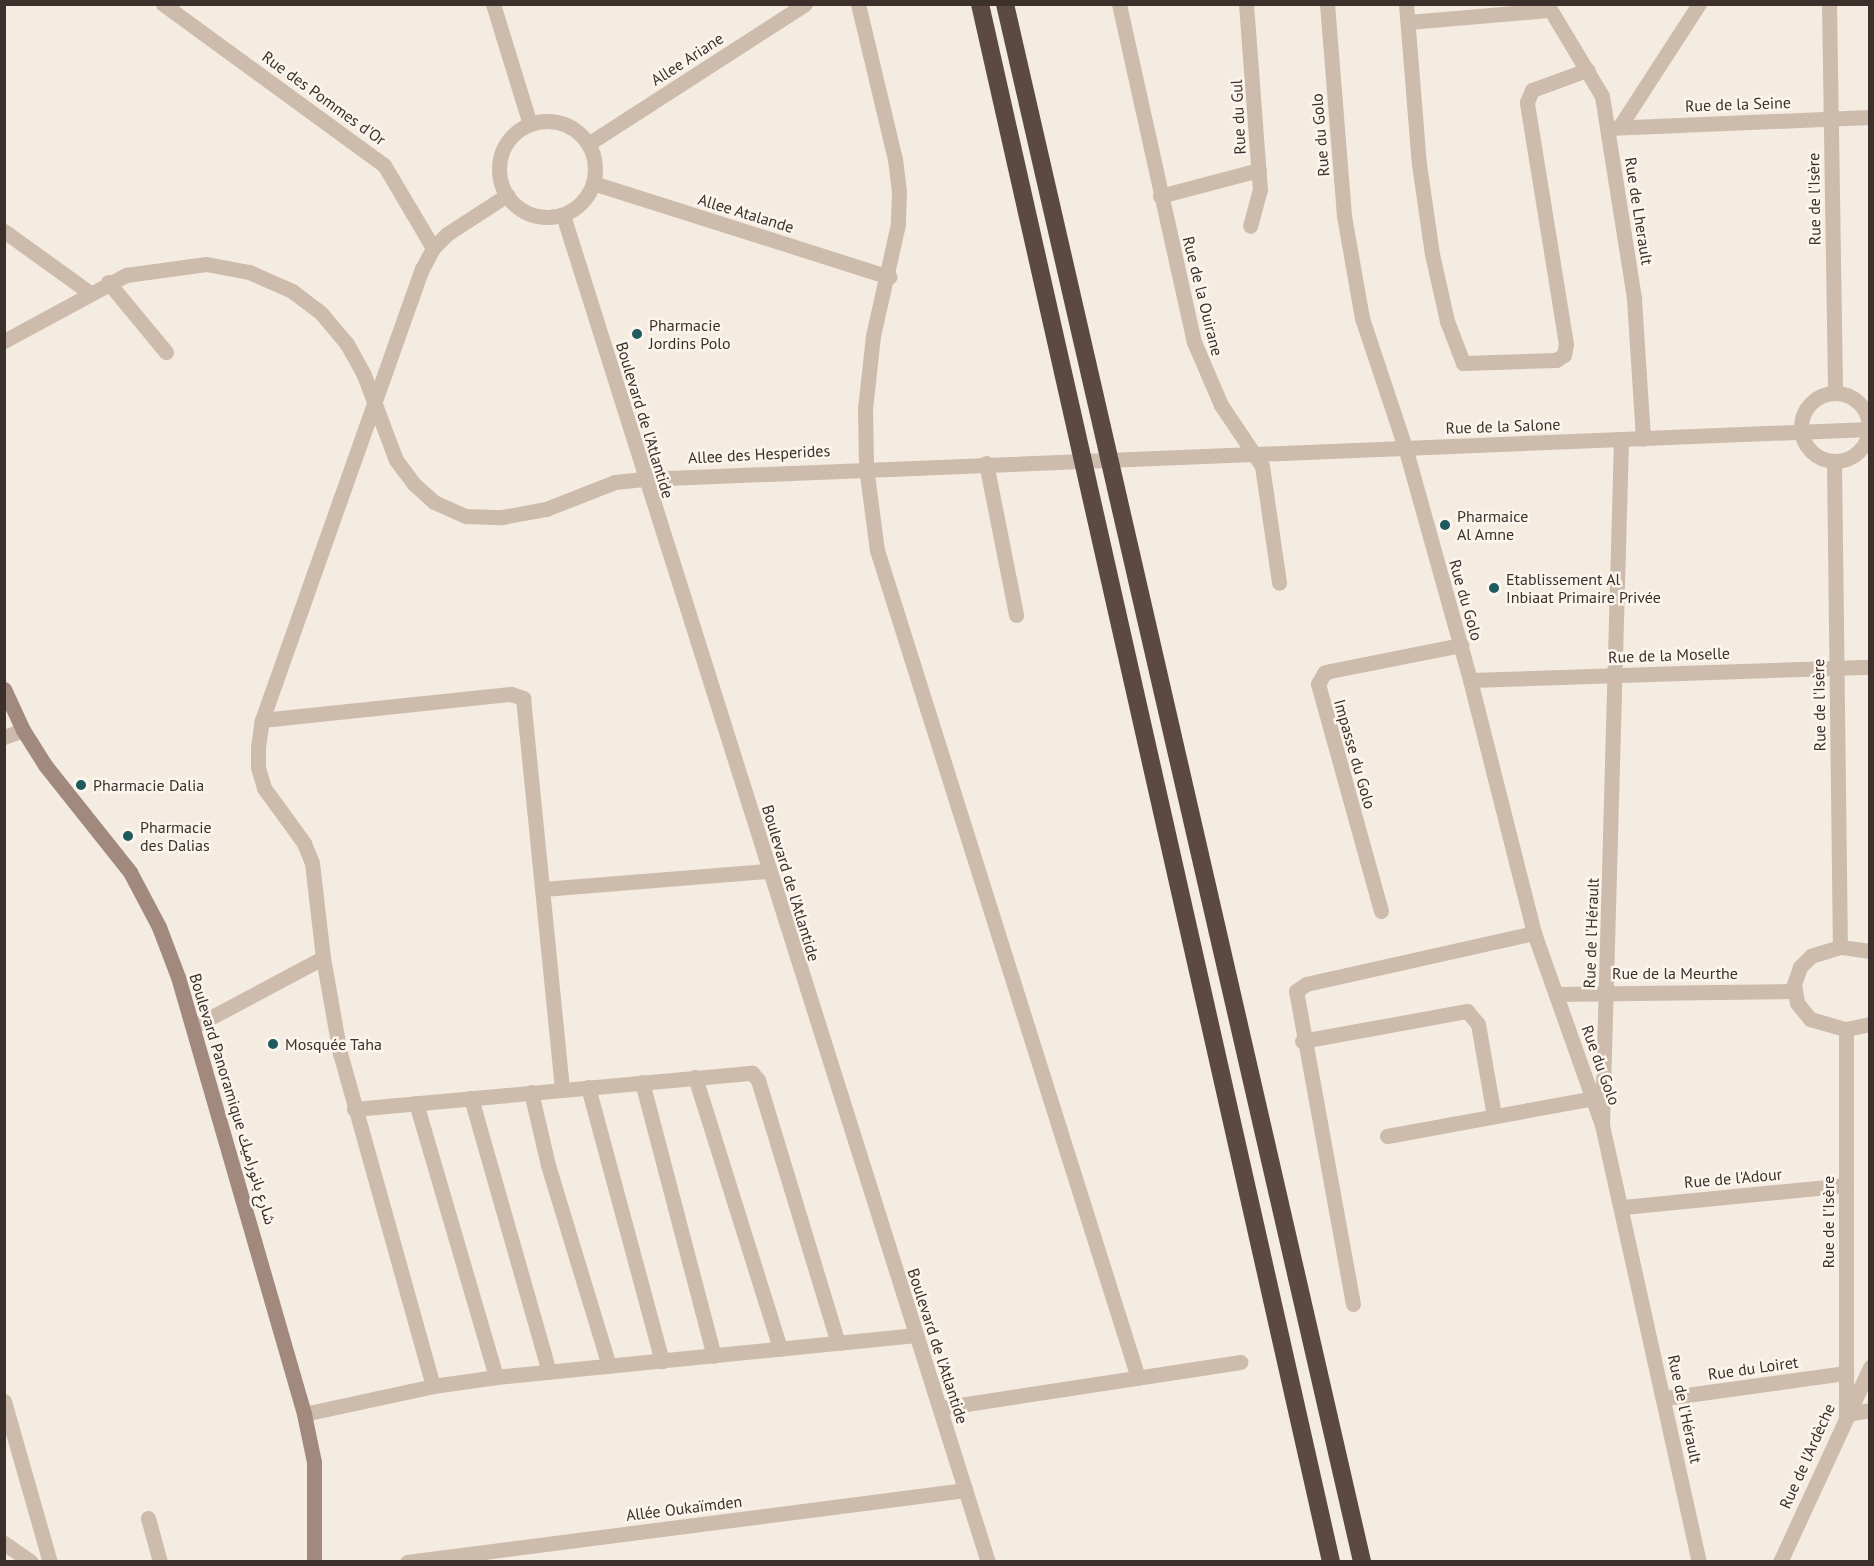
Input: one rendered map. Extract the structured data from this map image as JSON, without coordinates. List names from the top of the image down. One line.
{"streets":{"main road":["Boulevard Panoramique شارع بانوراميك"],"street":["Allee Ariane","Rue des Pommes d'Or","Rue de la Seine","Rue du Gul","Rue du Golo","Rue de l'Isère","Rue de Lherault","Allee Atalande","Rue de la Ouirane","Boulevard de l'Atlantide","Rue de la Salone","Allee des Hesperides","Rue de la Moselle","Impasse du Golo","Rue de l'Hérault","Rue de la Meurthe","Rue de l'Adour","Rue du Loiret","Rue de l'Ardèche","Allée Oukaïmden"]},"crossings":[["Allee Ariane","Allee Atalande"],["Allee Ariane","Boulevard de l'Atlantide"],["Rue de la Seine","Rue de l'Isère"],["Rue de la Seine","Rue de Lherault"],["Rue du Golo","Rue de la Salone"],["Rue du Golo","Rue de la Moselle"],["Rue du Golo","Impasse du Golo"],["Rue du Golo","Rue de l'Hérault"],["Rue du Golo","Rue de la Meurthe"],["Rue de l'Isère","Rue de la Moselle"],["Rue de l'Isère","Rue de l'Adour"],["Rue de l'Isère","Rue du Loiret"],["Rue de l'Isère","Rue de l'Ardèche"],["Rue de Lherault","Rue de la Salone"],["Allee Atalande","Boulevard de l'Atlantide"],["Rue de la Ouirane","Rue de la Salone"],["Boulevard de l'Atlantide","Allee des Hesperides"],["Boulevard de l'Atlantide","Allée Oukaïmden"],["Rue de la Salone","Allee des Hesperides"],["Rue de la Salone","Rue de l'Hérault"],["Rue de la Moselle","Rue de l'Hérault"],["Rue de l'Hérault","Rue de la Meurthe"],["Rue de l'Hérault","Rue de l'Adour"],["Rue de l'Hérault","Rue du Loiret"]],"places":["Pharmacie Jordins Polo","Pharmaice Al Amne","Etablissement Al Inbiaat Primaire Privée","Pharmacie Dalia","Pharmacie des Dalias","Mosquée Taha"]}
